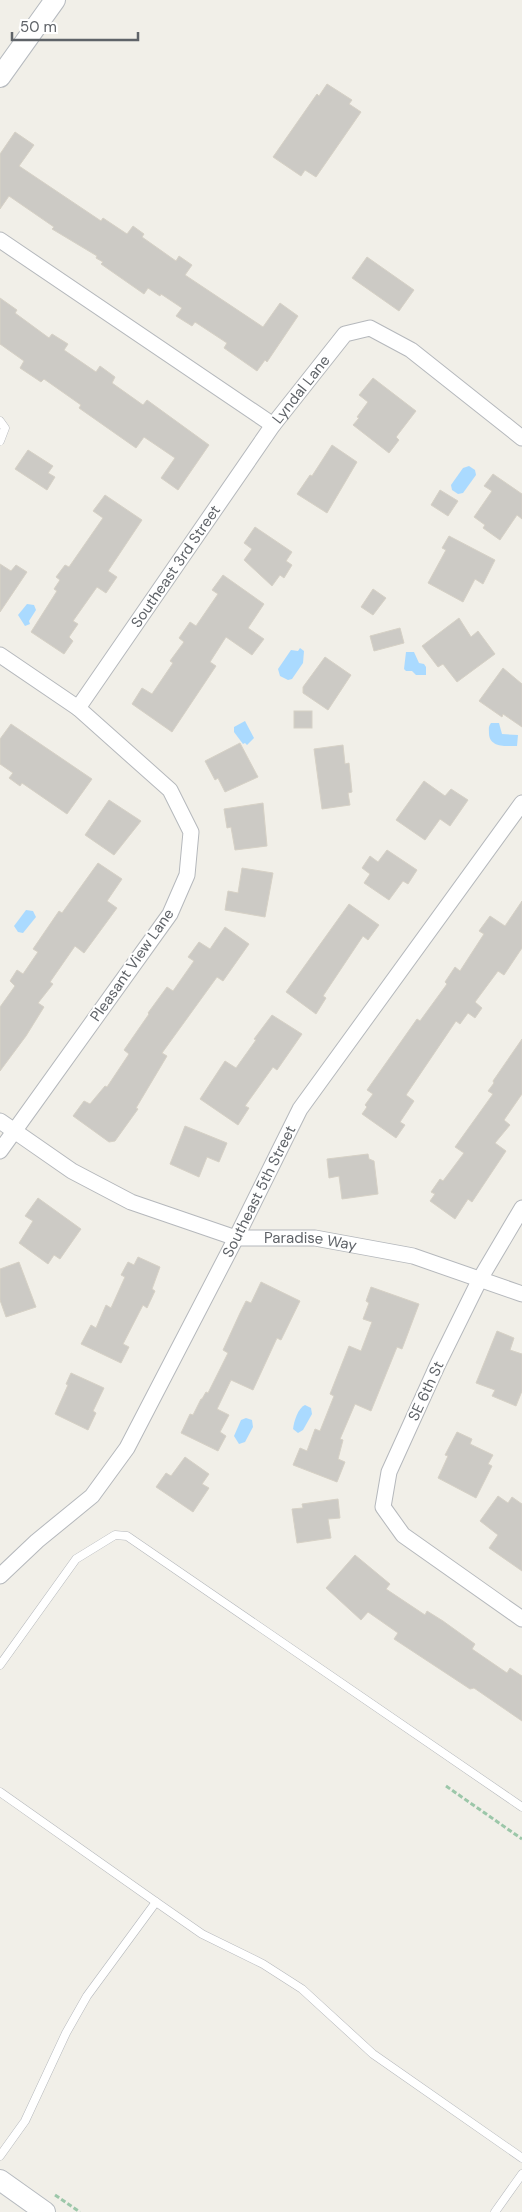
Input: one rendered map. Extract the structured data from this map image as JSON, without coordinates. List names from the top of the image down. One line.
{"streets":{"street":["Lyndal Lane","Southeast 3rd Street","Pleasant View Lane","Southeast 5th Street","Paradise Way","SE 6th St"]},"crossings":[["Lyndal Lane","Southeast 3rd Street"],["Southeast 3rd Street","Pleasant View Lane"],["Pleasant View Lane","Paradise Way"],["Southeast 5th Street","Paradise Way"],["Paradise Way","SE 6th St"]],"scale_bar":"50 m"}
